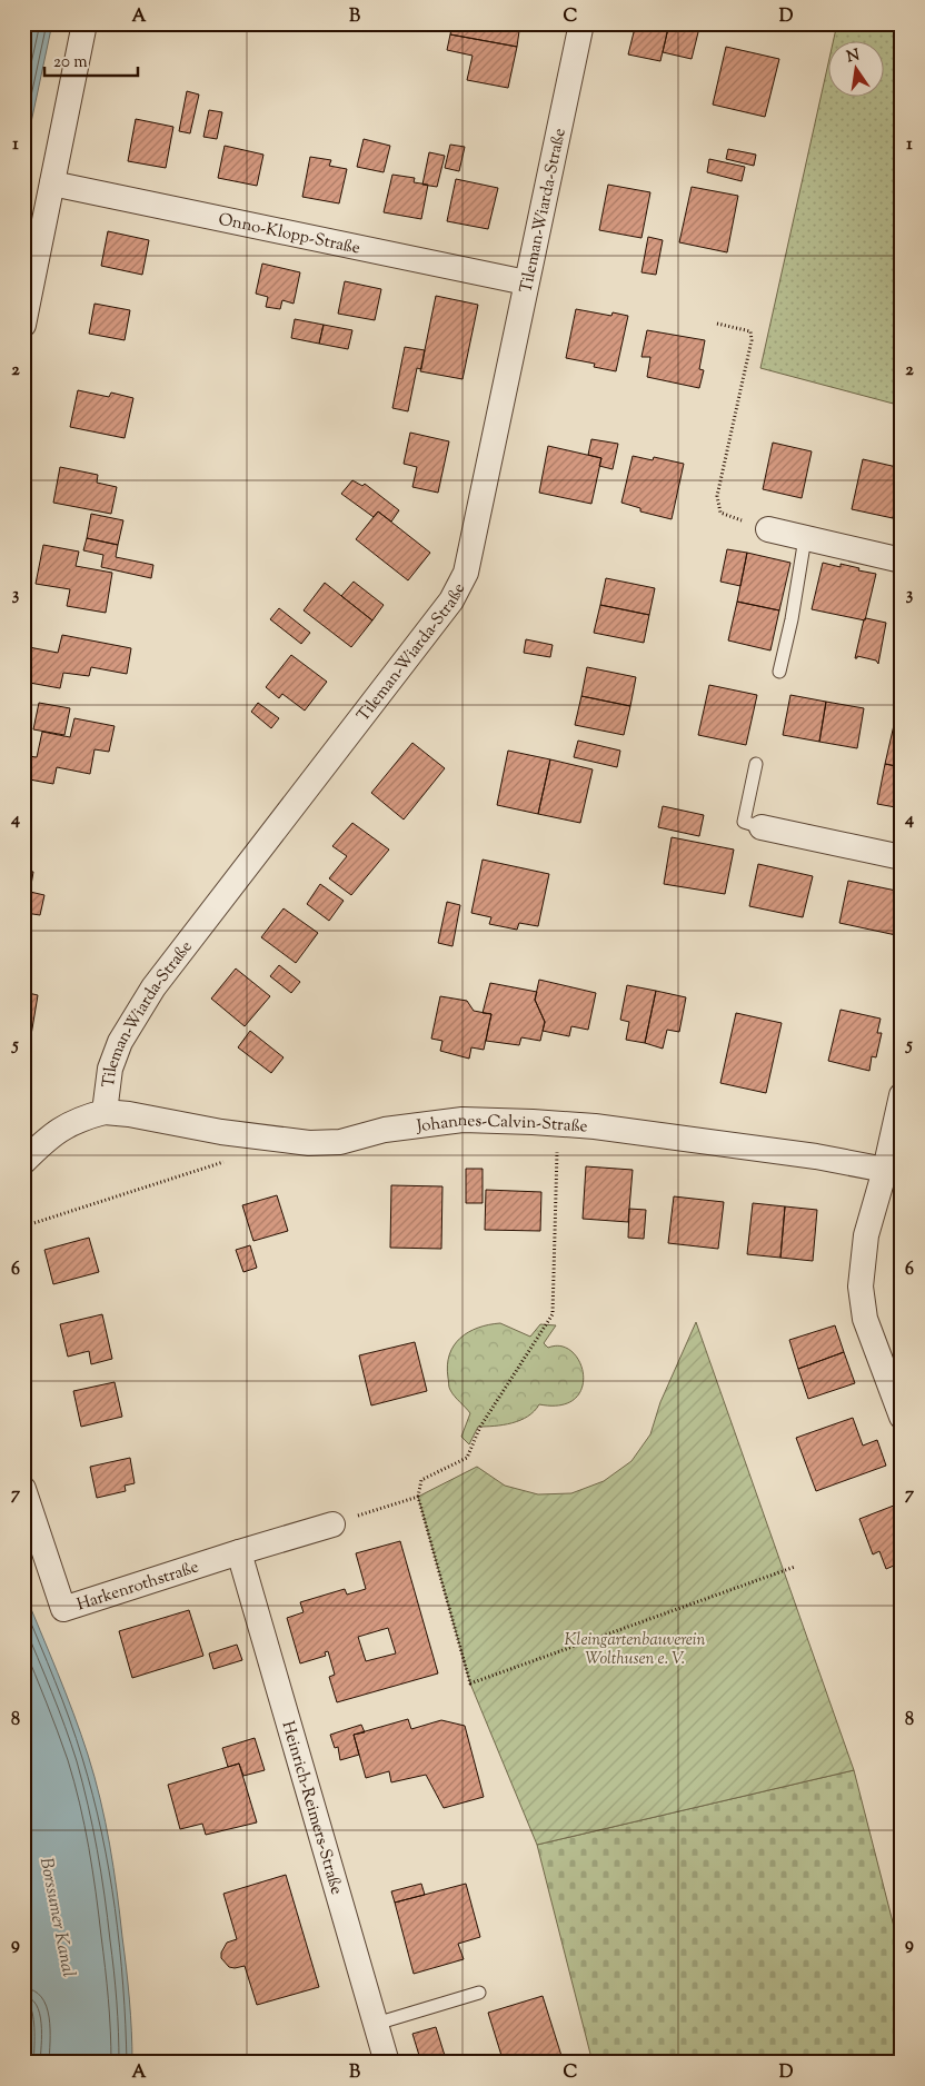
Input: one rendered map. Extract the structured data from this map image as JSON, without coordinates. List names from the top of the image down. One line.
{"streets":{"street":["Tileman-Wiarda-Straße","Onno-Klopp-Straße","Johannes-Calvin-Straße","Harkenrothstraße","Heinrich-Reimers-Straße"]},"crossings":[["Tileman-Wiarda-Straße","Onno-Klopp-Straße"],["Tileman-Wiarda-Straße","Johannes-Calvin-Straße"],["Harkenrothstraße","Heinrich-Reimers-Straße"]],"water":["Borssumer Kanal"],"parks":["Kleingartenbauverein Wolthusen e. V."],"scale_bar":"20 m","north":"top","grid":{"columns":["A","B","C","D"],"rows":["1","2","3","4","5","6","7","8","9"]}}
